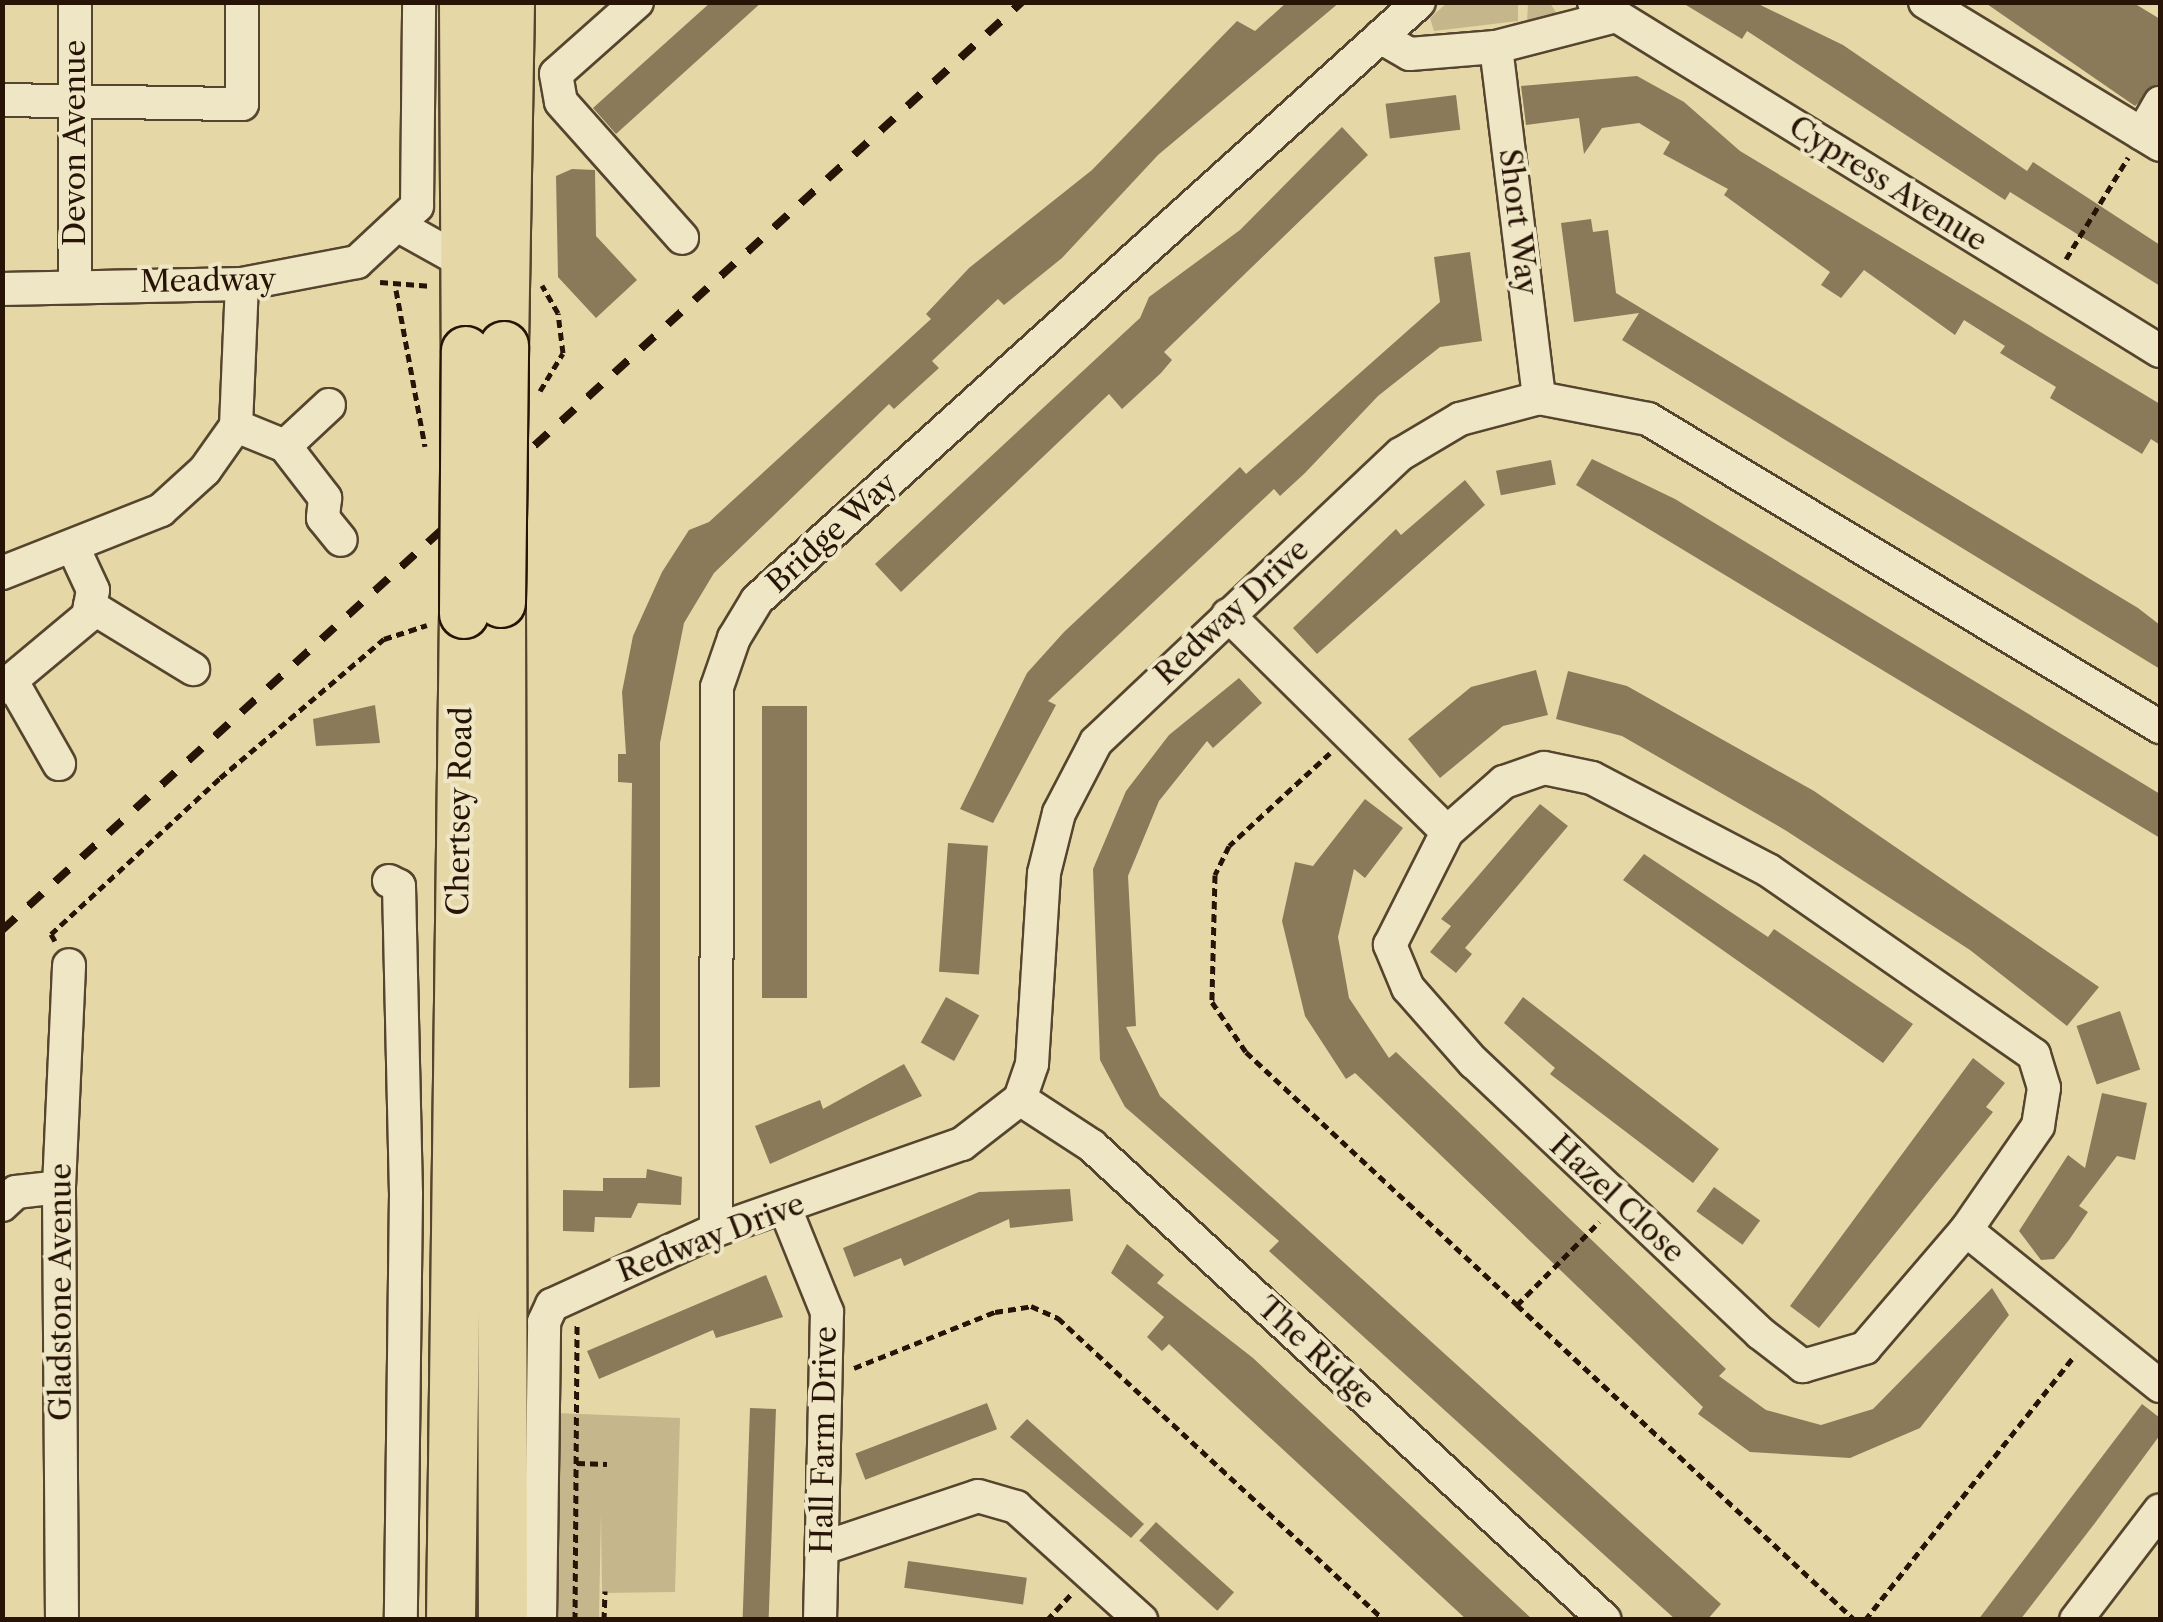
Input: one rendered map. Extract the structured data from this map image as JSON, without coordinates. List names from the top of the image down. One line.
{"streets":{"highway":["Chertsey Road"],"street":["Devon Avenue","Cypress Avenue","Short Way","Meadway","Bridge Way","Redway Drive","Hazel Close","Gladstone Avenue","The Ridge","Hall Farm Drive"]},"crossings":[["Devon Avenue","Meadway"],["Cypress Avenue","Short Way"],["Short Way","Redway Drive"],["Bridge Way","Redway Drive"],["Redway Drive","The Ridge"],["Redway Drive","Hall Farm Drive"]]}
